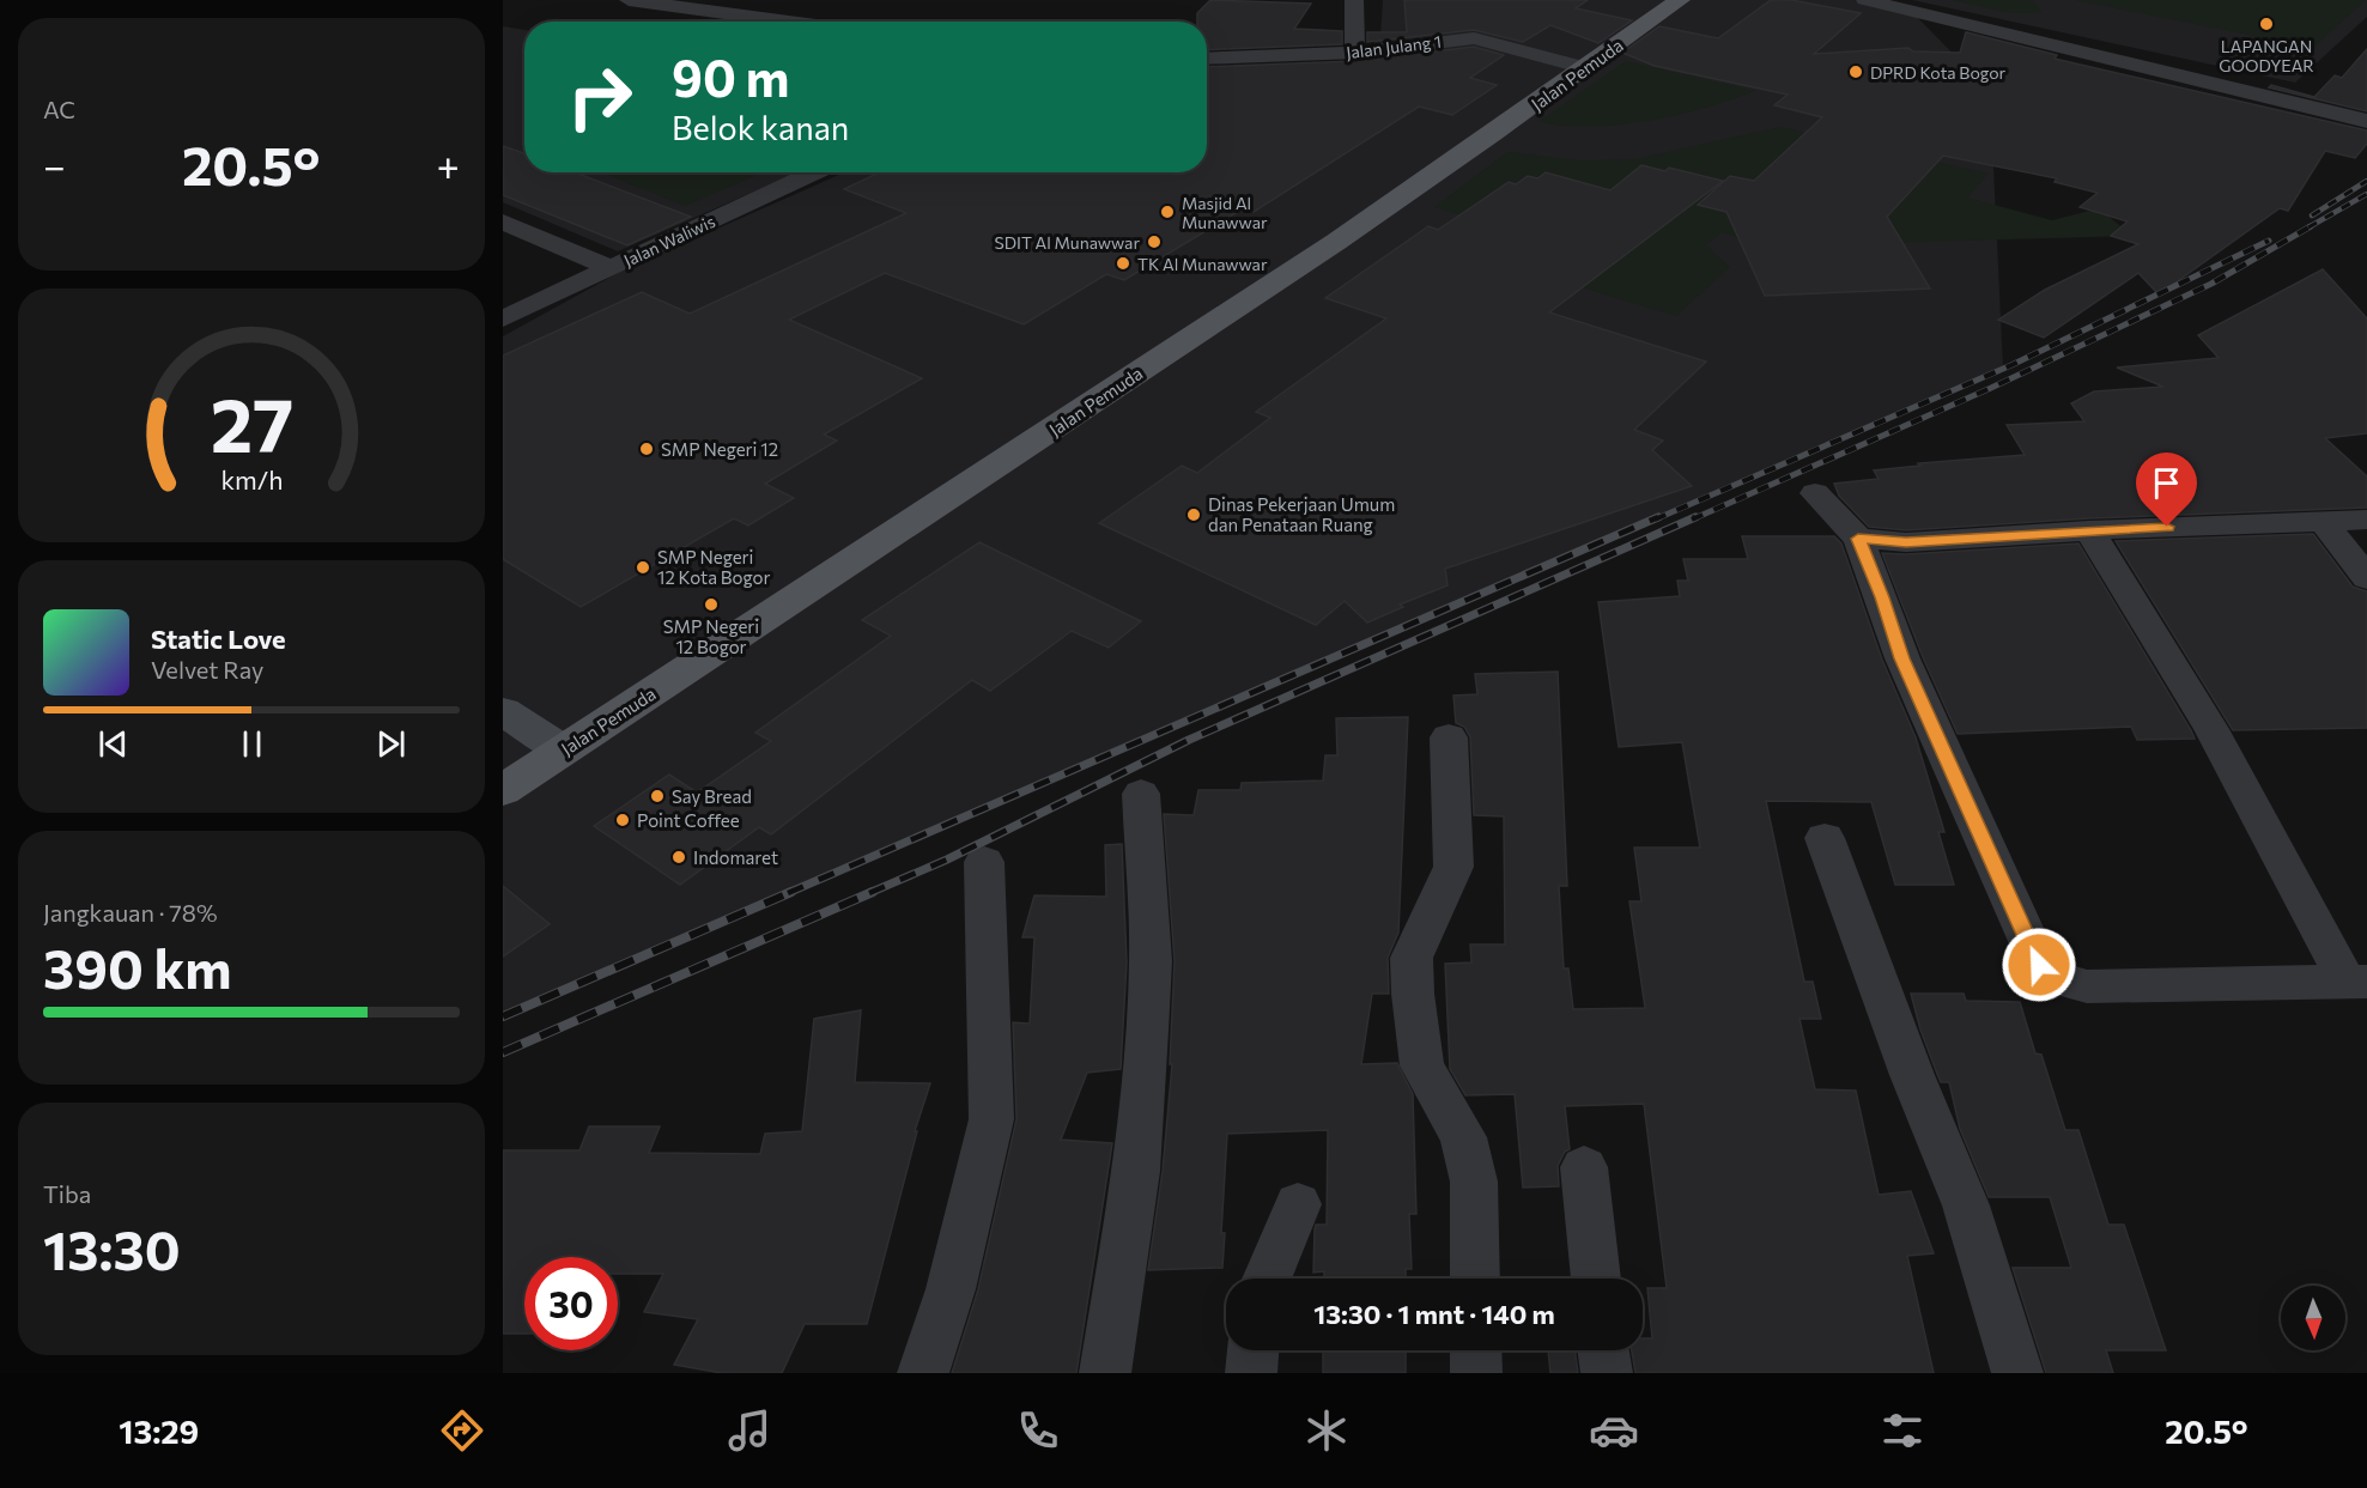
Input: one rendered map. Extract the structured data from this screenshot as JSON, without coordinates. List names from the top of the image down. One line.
{"streets":{"main road":["Jalan Pemuda"],"street":["Jalan Julang 1","Jalan Waliwis"]},"crossings":[["Jalan Julang 1","Jalan Pemuda"]],"places":["LAPANGAN GOODYEAR","DPRD Kota Bogor","Masjid Al Munawwar","SDIT Al Munawwar","TK Al Munawwar","SMP Negeri 12","Dinas Pekerjaan Umum dan Penataan Ruang","SMP Negeri 12 Kota Bogor","SMP Negeri 12 Bogor","Say Bread","Point Coffee","Indomaret"],"north":"bottom","page":{"tile":["AC",["Jangkauan · 78%","390 km"],["Tiba","13:30"]],"turn":["90 m","Belok kanan"],"heat":["−","20.5°","+"],"song":["Static Love","Velvet Ray"],"limit":"30","trip":"13:30 · 1 mnt · 140 m","tabs":["13:29","20.5°"],"gauge":["27","km/h"]}}
